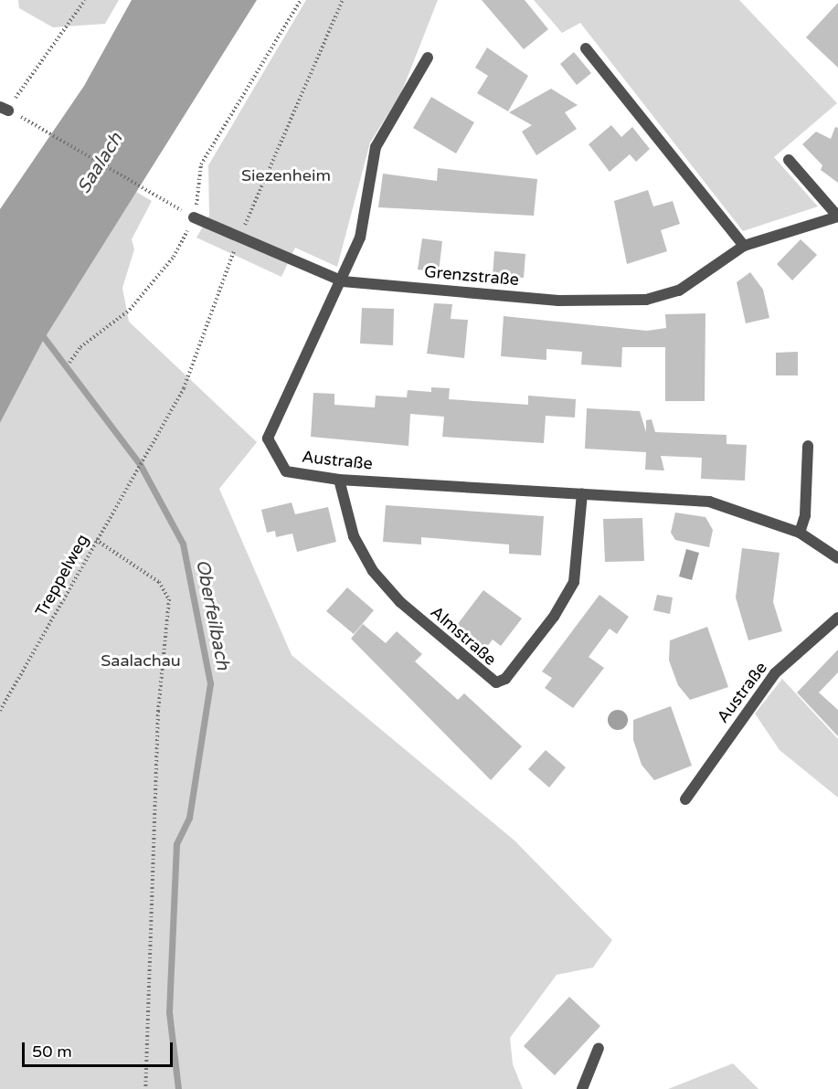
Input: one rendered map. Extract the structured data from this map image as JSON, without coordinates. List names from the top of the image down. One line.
{"streets":{"street":["Grenzstraße","Austraße","Almstraße"],"path":["Treppelweg"]},"crossings":[["Grenzstraße","Austraße"],["Austraße","Almstraße"]],"water":["Saalach","Oberfeilbach"],"parks":["Siezenheim","Saalachau"],"scale_bar":"50 m"}
